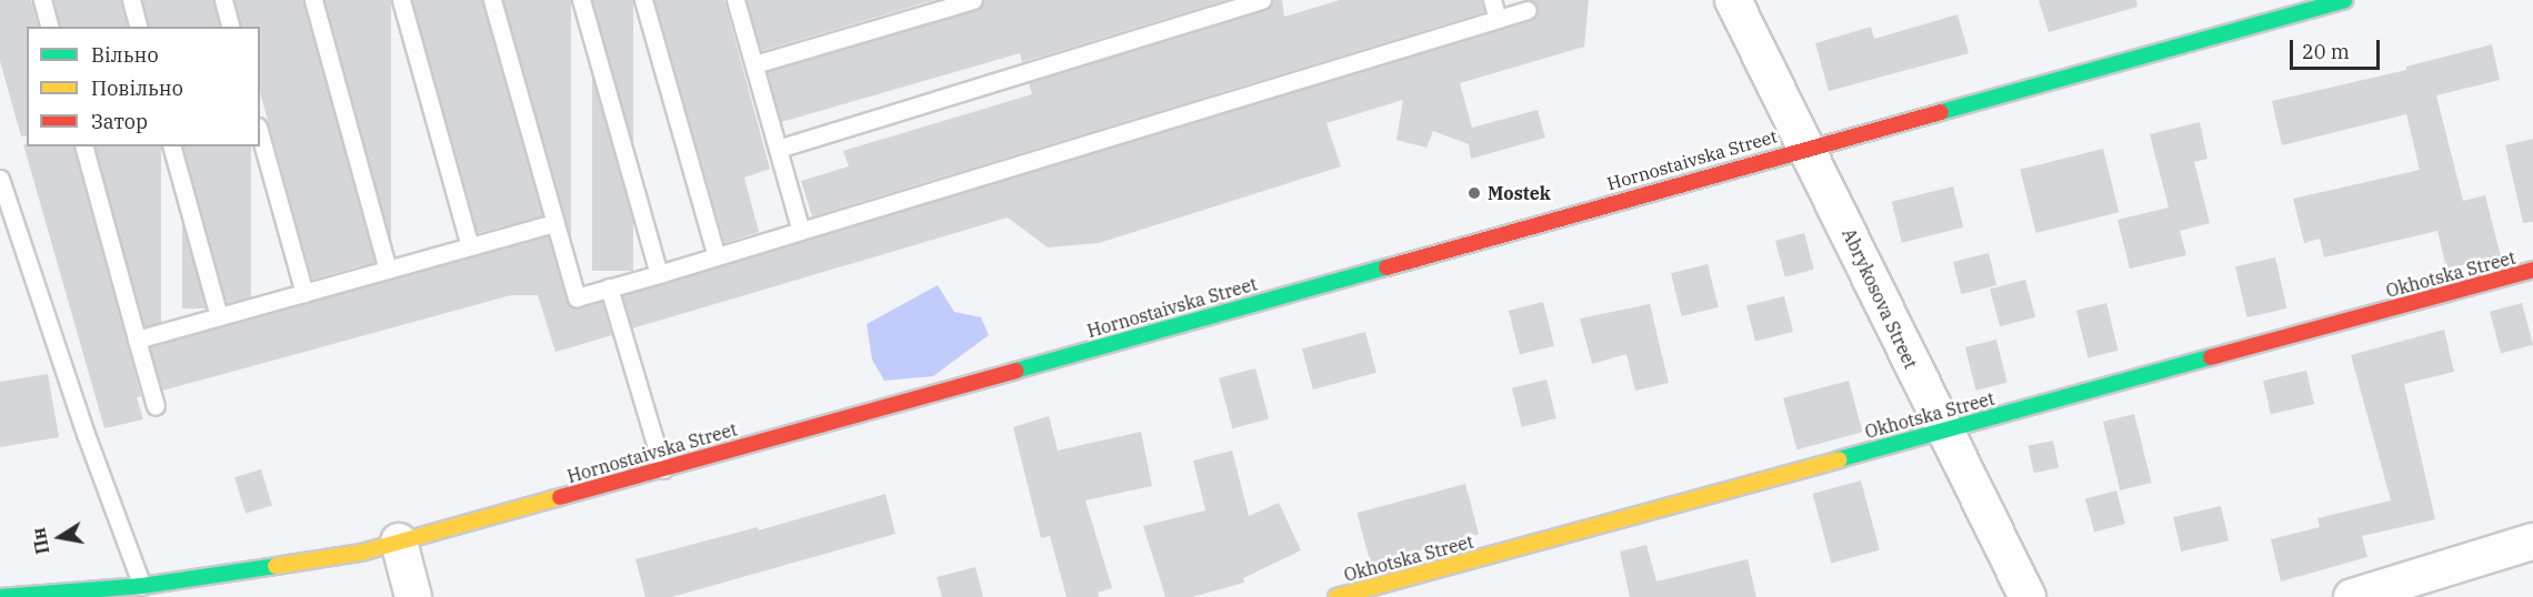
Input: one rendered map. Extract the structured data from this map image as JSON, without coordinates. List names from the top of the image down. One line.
{"streets":{"main road":["Hornostaivska Street","Okhotska Street"],"street":["Abrykosova Street"]},"crossings":[["Hornostaivska Street","Abrykosova Street"],["Okhotska Street","Abrykosova Street"]],"places":["Mostek"],"legend":["Вільно","Повільно","Затор"],"scale_bar":"20 m","north":"left"}
